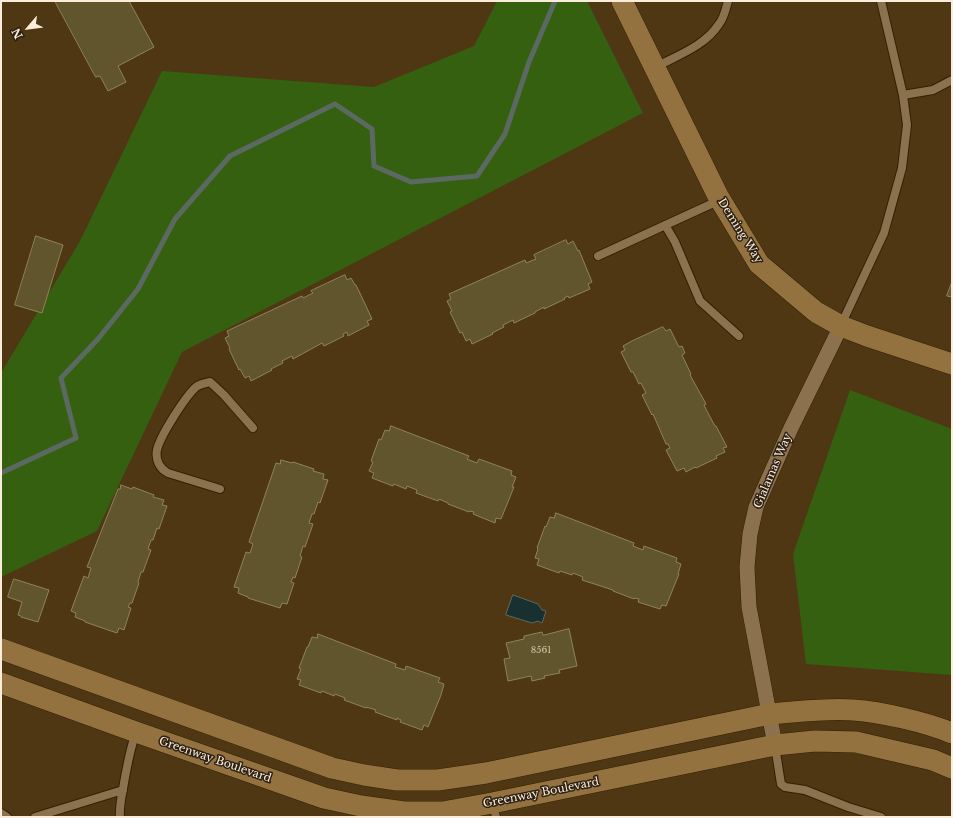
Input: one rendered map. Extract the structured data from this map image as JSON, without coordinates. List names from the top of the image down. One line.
{"streets":{"street":["Deming Way","Gialamas Way","Greenway Boulevard"]},"crossings":[["Deming Way","Gialamas Way"],["Gialamas Way","Greenway Boulevard"]],"house_numbers":["8561"],"north":"bottom left"}
